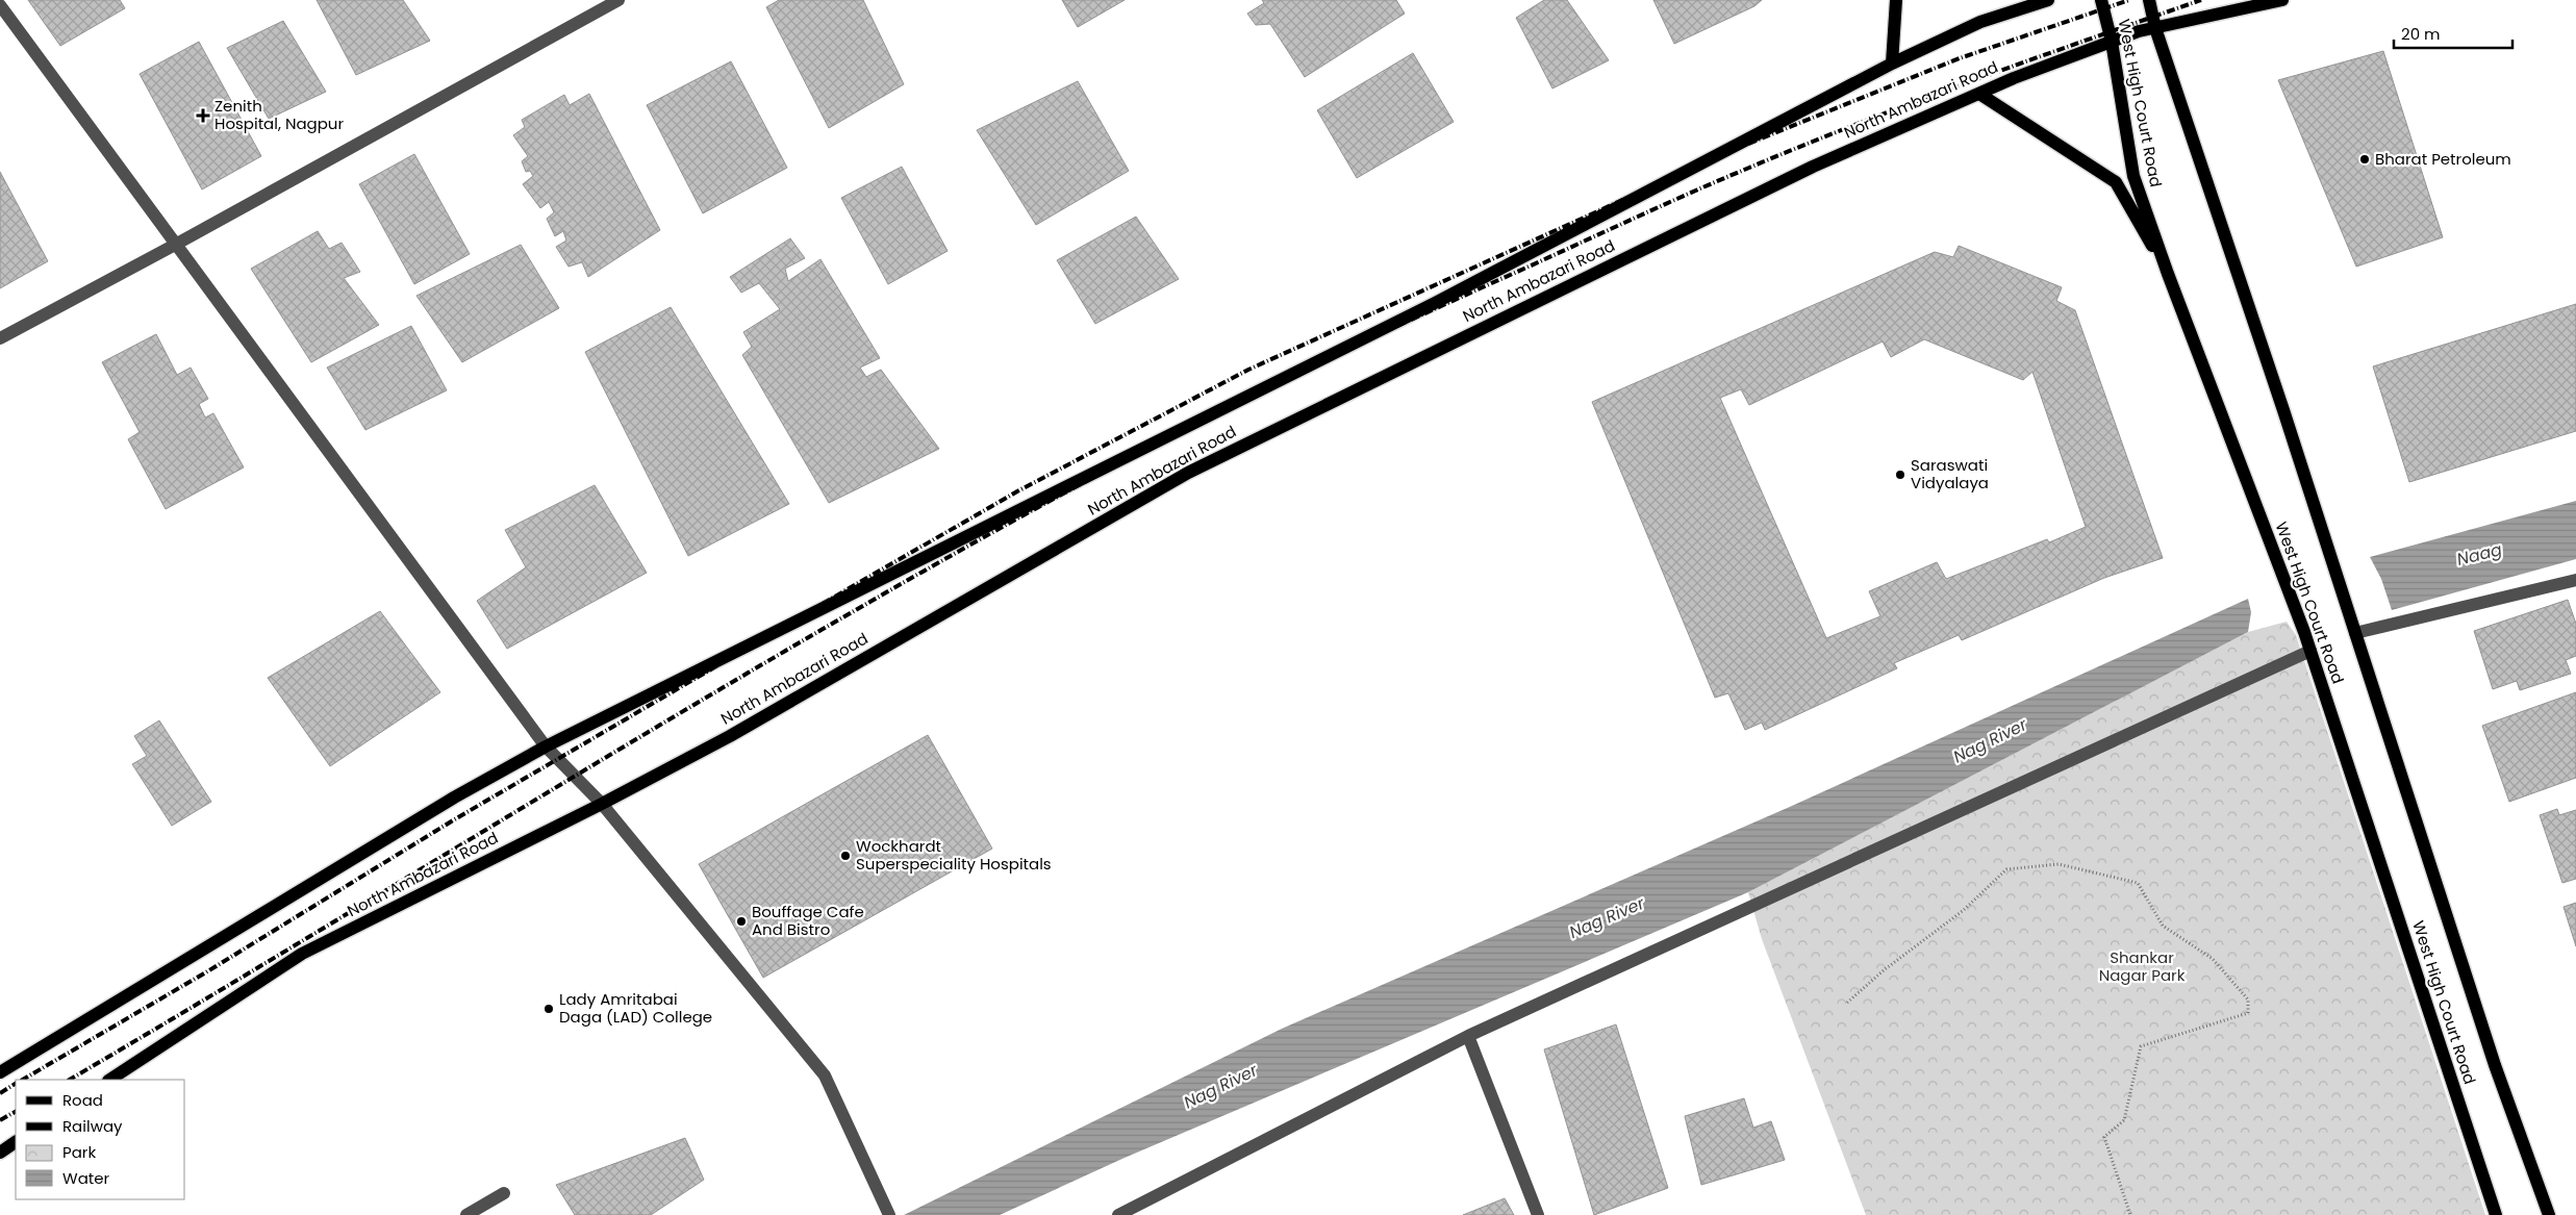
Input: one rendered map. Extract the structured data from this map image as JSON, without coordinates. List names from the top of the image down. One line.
{"streets":{"main road":["North Ambazari Road","West High Court Road"]},"crossings":[["North Ambazari Road","West High Court Road"]],"water":["Naag","Nag River"],"parks":["Shankar Nagar Park"],"places":{"health":["Zenith Hospital, Nagpur"],"other":["Bharat Petroleum","Saraswati Vidyalaya","Wockhardt Superspeciality Hospitals","Bouffage Cafe And Bistro","Lady Amritabai Daga (LAD) College"]},"legend":["Road","Railway","Park","Water"],"scale_bar":"20 m"}
